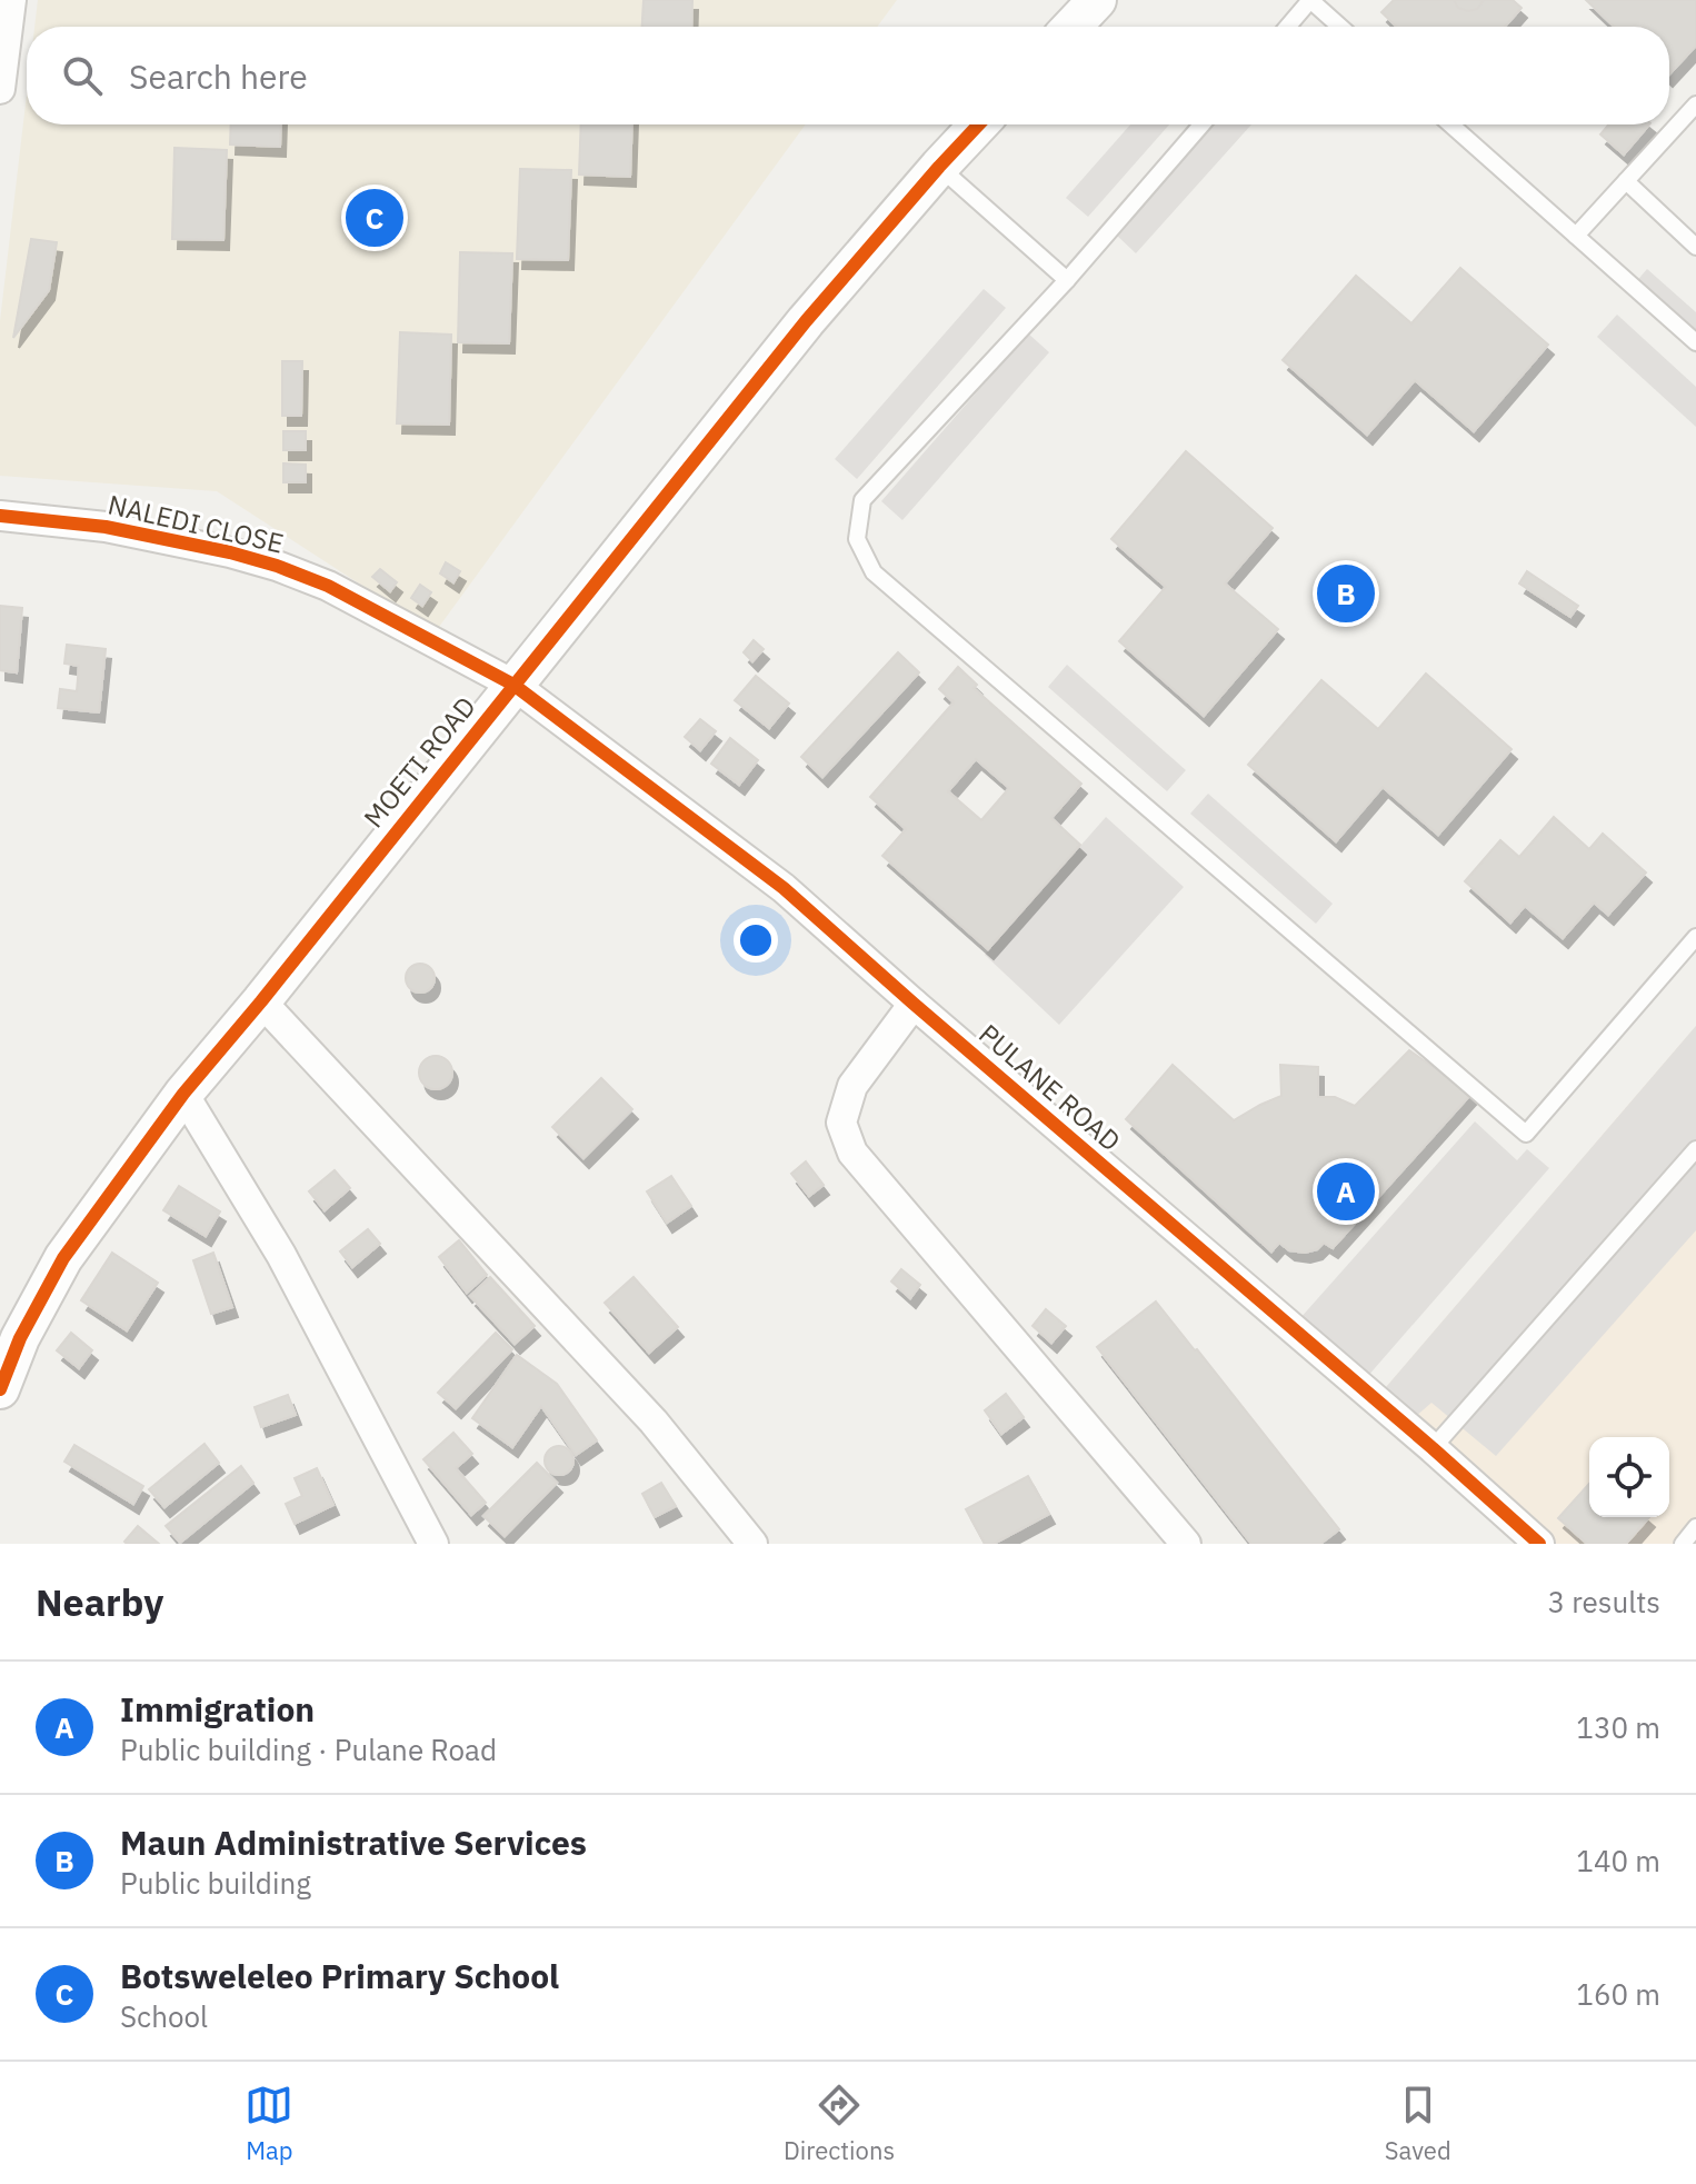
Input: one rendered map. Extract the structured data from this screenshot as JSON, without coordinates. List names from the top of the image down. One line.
{"streets":{"street":["NALEDI CLOSE","MOETI ROAD","PULANE ROAD"]},"crossings":[["NALEDI CLOSE","MOETI ROAD"],["NALEDI CLOSE","PULANE ROAD"],["MOETI ROAD","PULANE ROAD"]],"page":{"search":"Search here","pins":["C","B","A"],"heading":["Nearby","3 results"],"list":[{"mark":"A","name":"Immigration","note":"Public building · Pulane Road","value":"130 m"},{"mark":"B","name":"Maun Administrative Services","note":"Public building","value":"140 m"},{"mark":"C","name":"Botsweleleo Primary School","note":"School","value":"160 m"}],"nav":["Map","Directions","Saved"]}}
